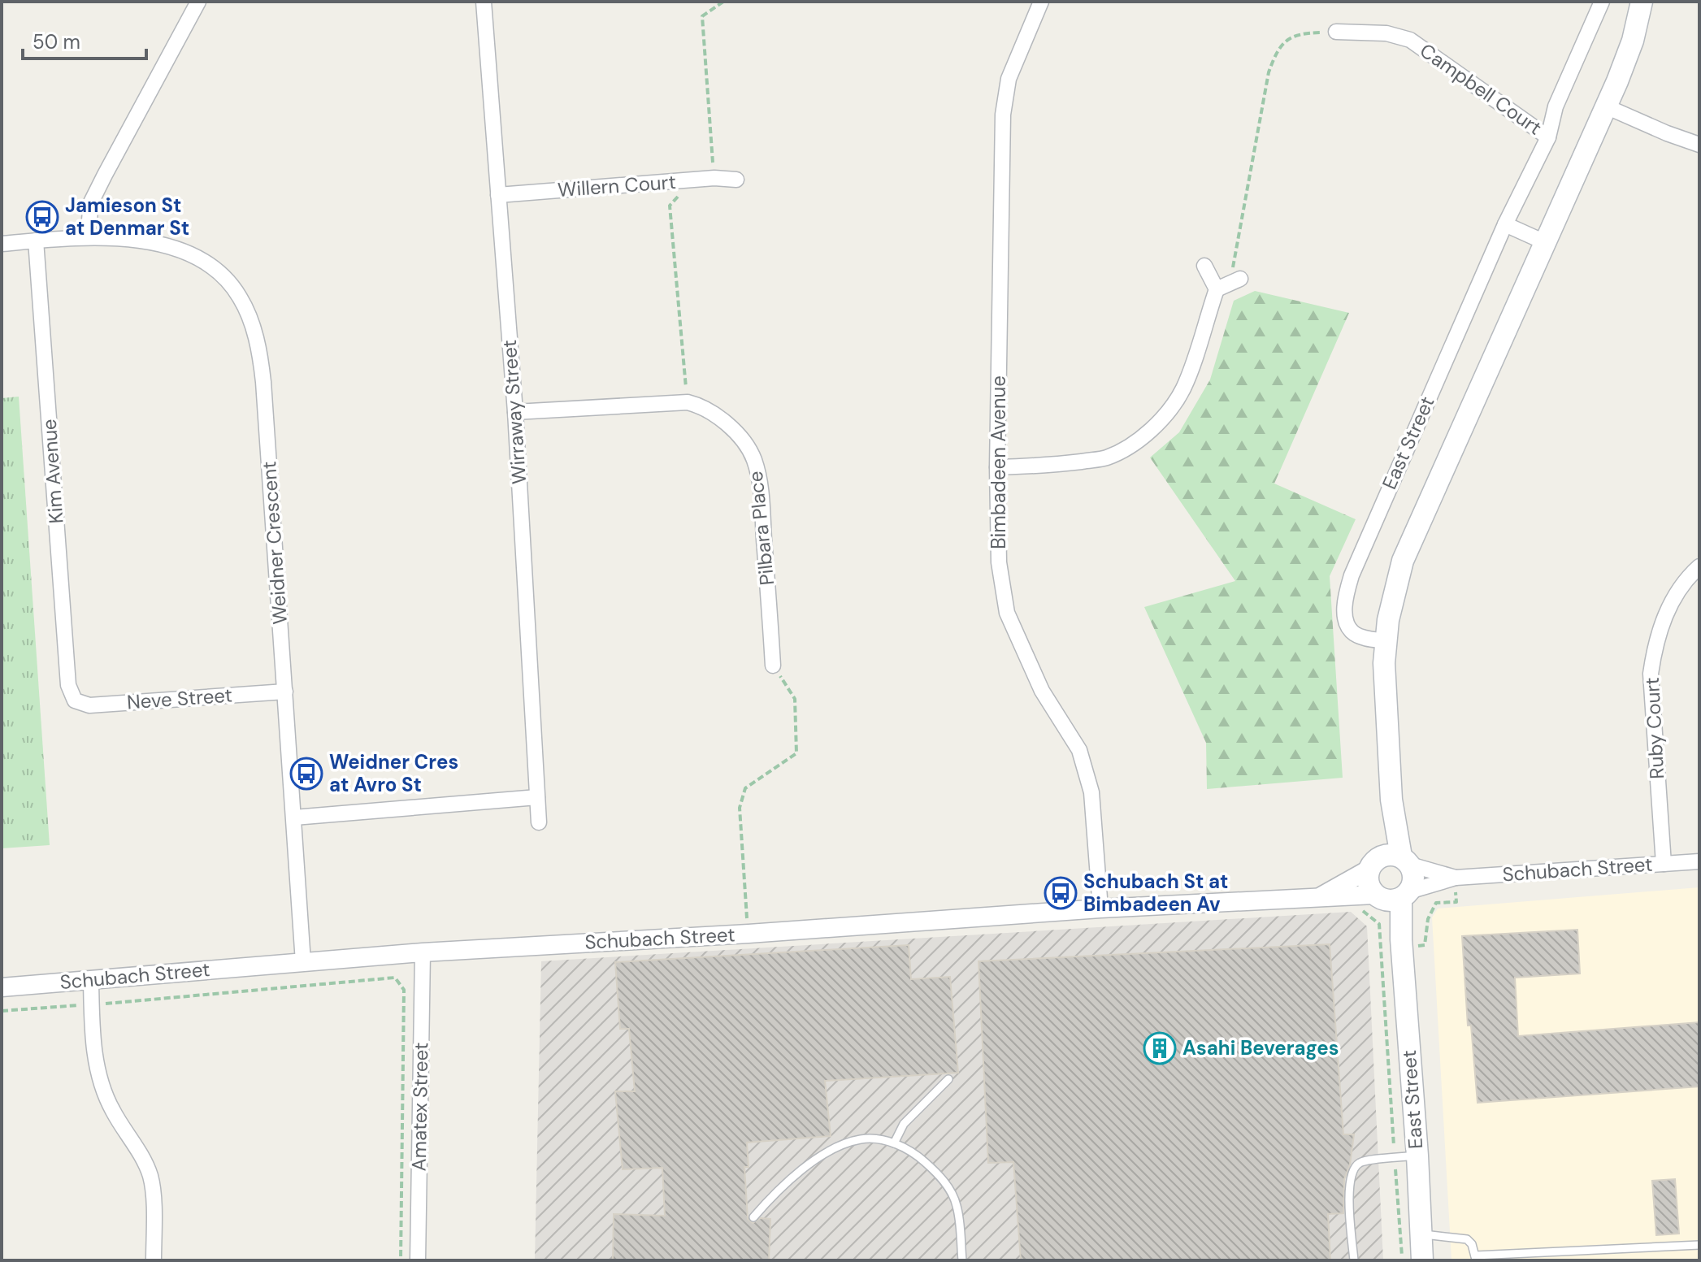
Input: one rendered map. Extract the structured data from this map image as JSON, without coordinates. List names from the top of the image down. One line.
{"streets":{"main road":["East Street"],"street":["Campbell Court","Willern Court","Wirraway Street","Bimbadeen Avenue","Kim Avenue","Pilbara Place","Weidner Crescent","Neve Street","Ruby Court","Schubach Street","Amatex Street"]},"crossings":[["Campbell Court","East Street"],["Willern Court","Wirraway Street"],["East Street","Schubach Street"],["Bimbadeen Avenue","Schubach Street"],["Kim Avenue","Weidner Crescent"],["Kim Avenue","Neve Street"],["Weidner Crescent","Neve Street"],["Weidner Crescent","Schubach Street"],["Ruby Court","Schubach Street"],["Schubach Street","Amatex Street"]],"places":{"bus stop":["Jamieson St at Denmar St","Weidner Cres at Avro St","Schubach St at Bimbadeen Av"],"building":["Asahi Beverages"]},"scale_bar":"50 m"}
